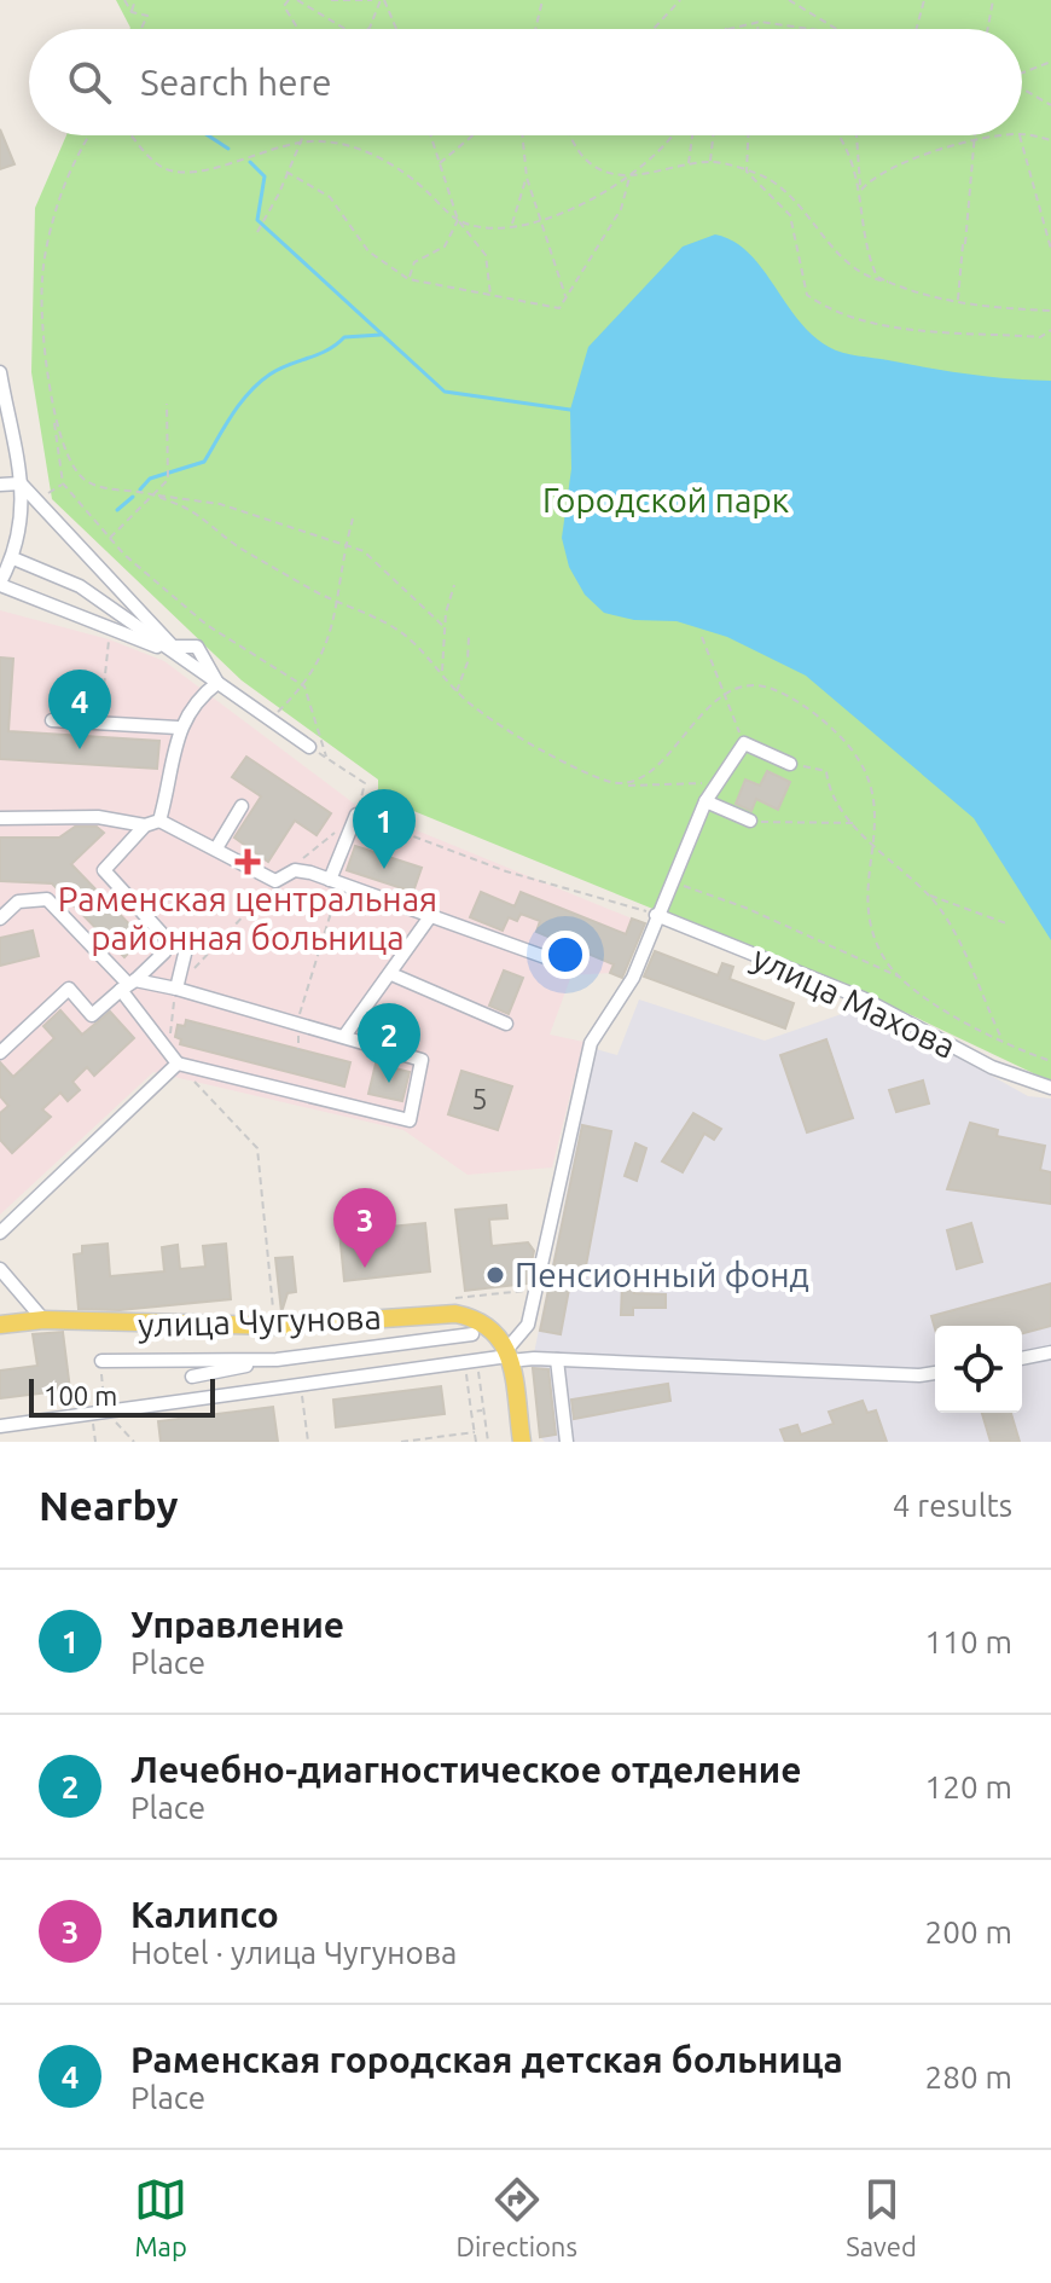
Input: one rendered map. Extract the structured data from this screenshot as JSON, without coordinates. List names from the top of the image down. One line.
{"streets":{"main road":["улица Чугунова"],"street":["улица Махова"]},"parks":["Городской парк"],"places":{"health":["Раменская центральная районная больница"],"other":["Пенсионный фонд"]},"house_numbers":["5"],"scale_bar":"100 m","page":{"search":"Search here","pins":["4","1","2","3"],"scale":"100 m","heading":["Nearby","4 results"],"list":[{"mark":"1","name":"Управление","note":"Place","value":"110 m"},{"mark":"2","name":"Лечебно-диагностическое отделение","note":"Place","value":"120 m"},{"mark":"3","name":"Калипсо","note":"Hotel · улица Чугунова","value":"200 m"},{"mark":"4","name":"Раменская городская детская больница","note":"Place","value":"280 m"}],"nav":["Map","Directions","Saved"]}}
